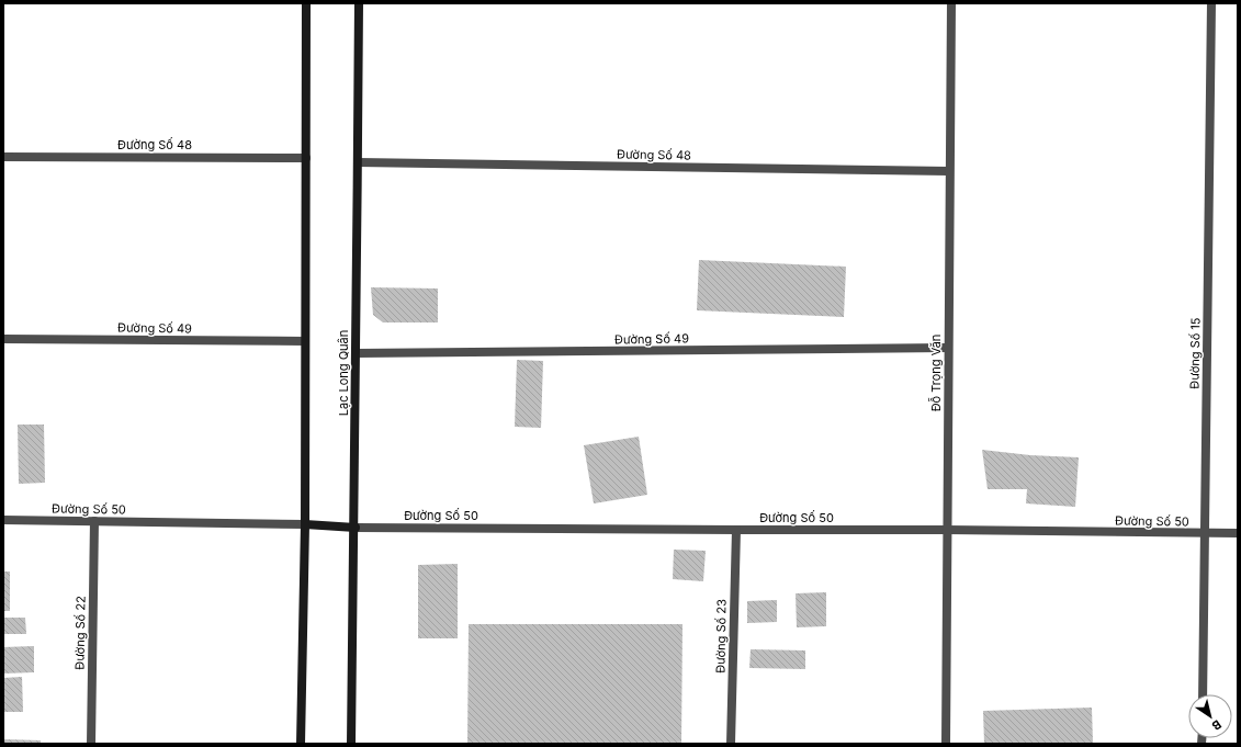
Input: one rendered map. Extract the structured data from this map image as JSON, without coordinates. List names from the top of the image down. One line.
{"streets":{"main road":["Lạc Long Quân"],"street":["Đường Số 48","Đường Số 49","Đường Số 15","Đỗ Trọng Văn","Đường Số 50","Đường Số 22","Đường Số 23"]},"crossings":[["Đường Số 48","Lạc Long Quân"],["Đường Số 48","Đỗ Trọng Văn"],["Đường Số 49","Lạc Long Quân"],["Đường Số 49","Đỗ Trọng Văn"],["Đường Số 15","Đường Số 50"],["Lạc Long Quân","Đường Số 50"],["Đỗ Trọng Văn","Đường Số 50"],["Đường Số 50","Đường Số 22"],["Đường Số 50","Đường Số 23"]],"north":"bottom right"}
